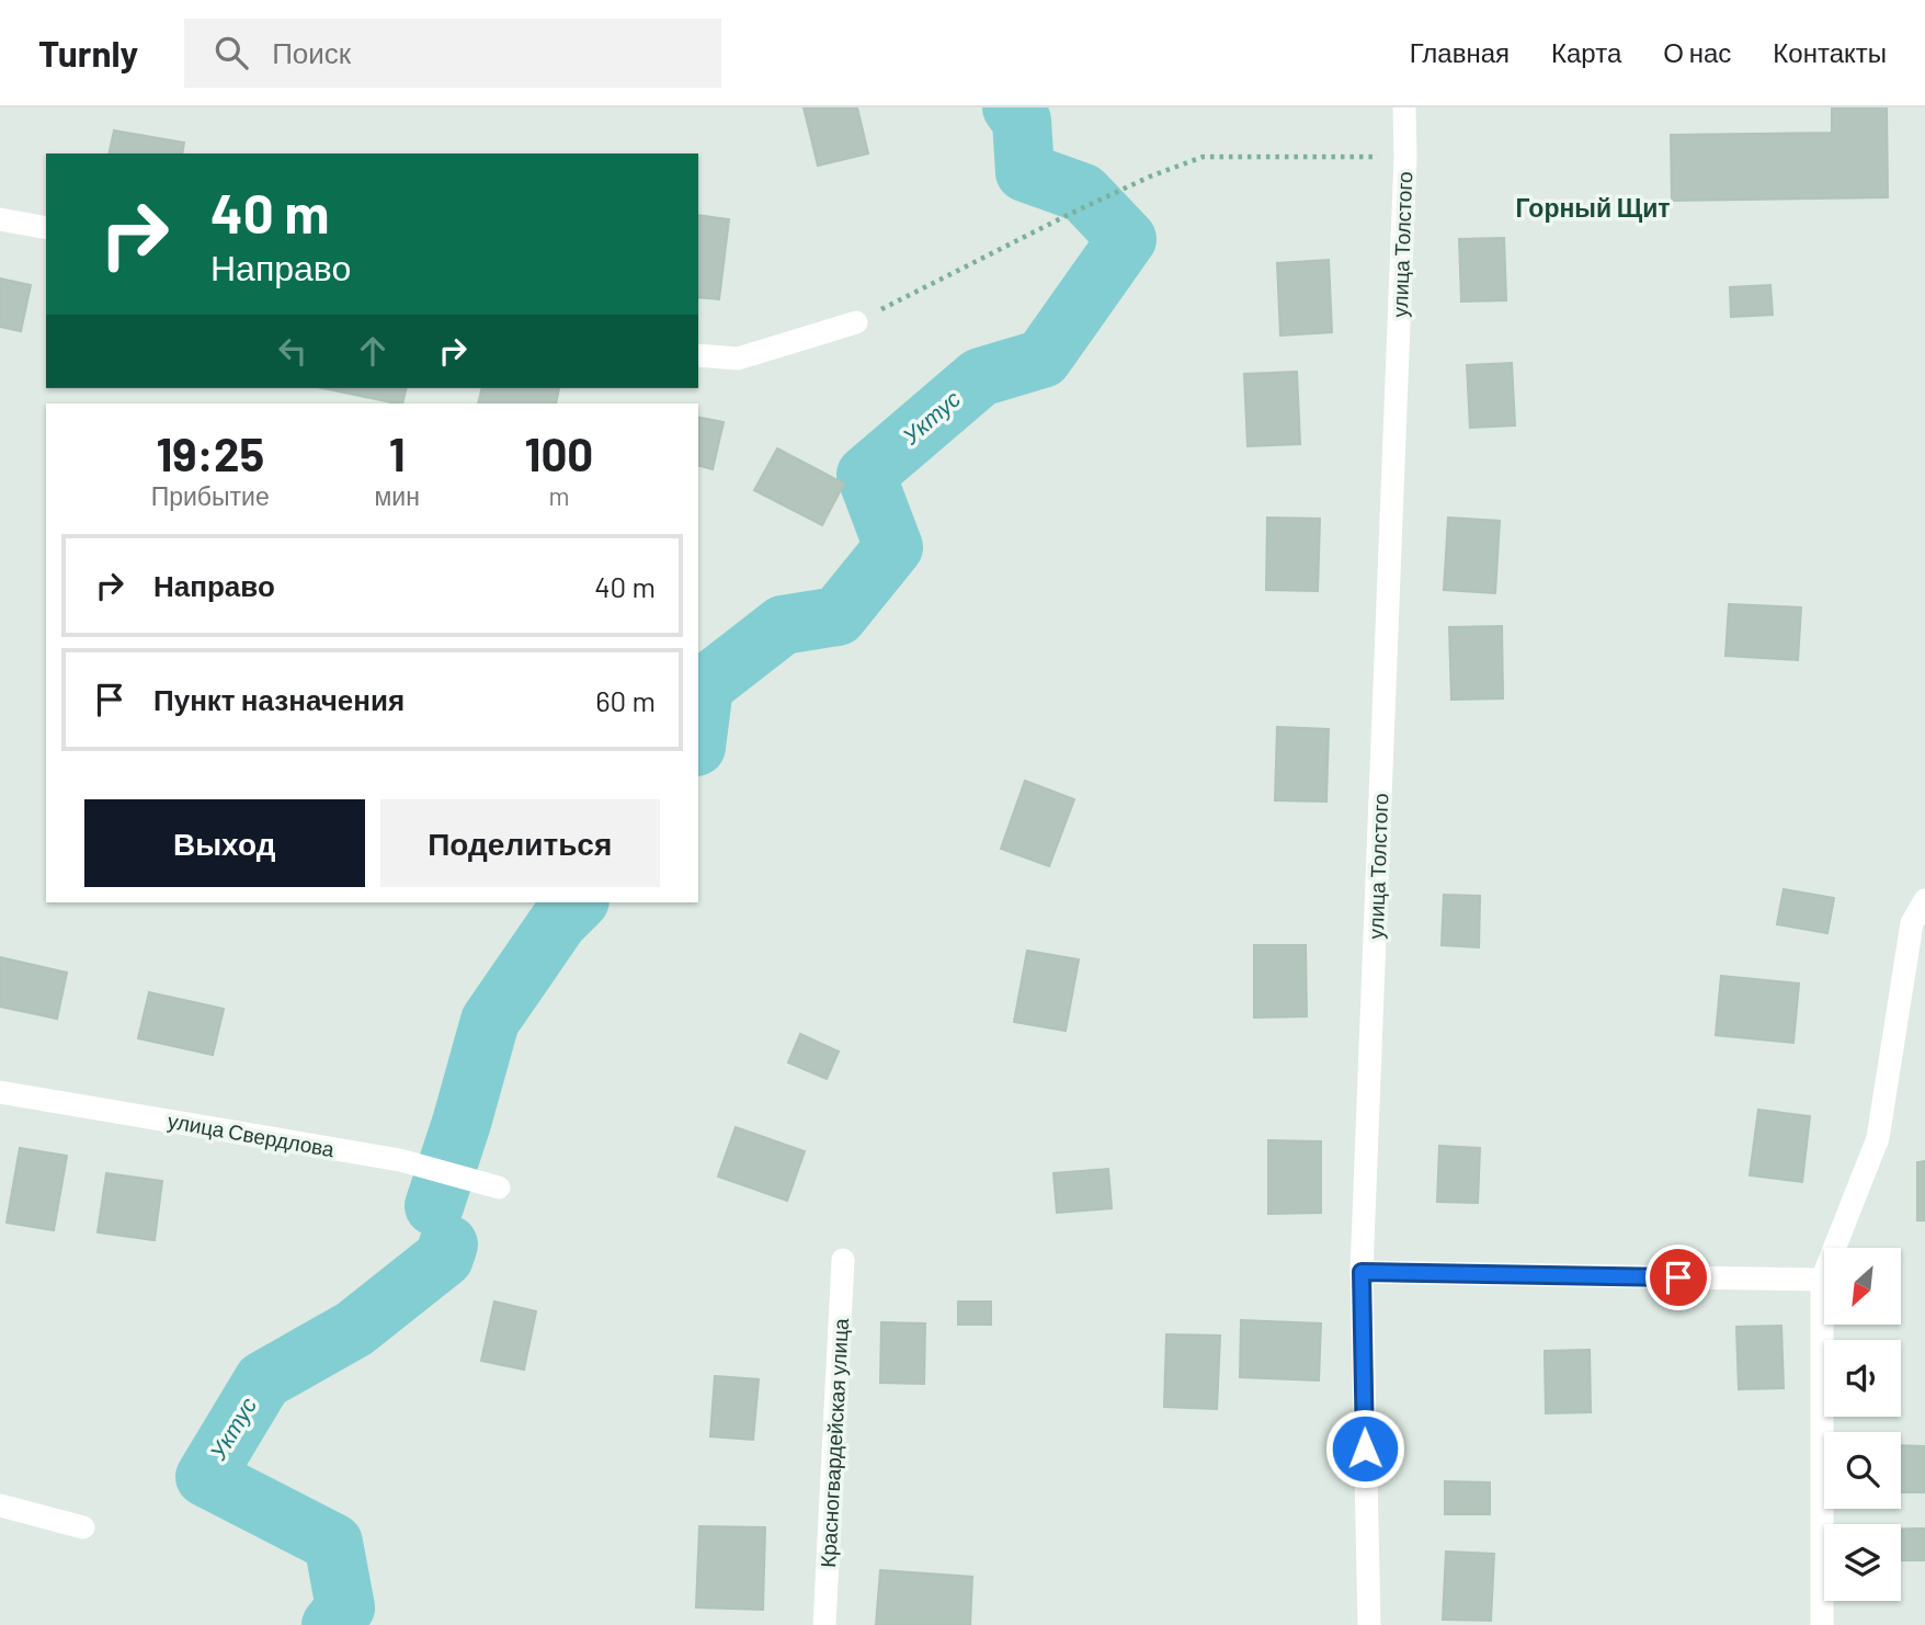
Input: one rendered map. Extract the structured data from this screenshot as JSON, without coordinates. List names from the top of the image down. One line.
{"streets":{"street":["улица Толстого","улица Свердлова","Красногвардейская улица"]},"districts":["Горный Щит"],"water":["Уктус"],"north":"bottom left","page":{"header":"Turnly","search":"Поиск","nav":["Главная","Карта","О нас","Контакты"],"turn":["40 m","Направо"],"eta":["19:25","Прибытие","1","мин","100","m"],"list":[{"name":"Направо","value":"40 m"},{"name":"Пункт назначения","value":"60 m"}],"buttons":["Выход","Поделиться"]}}
